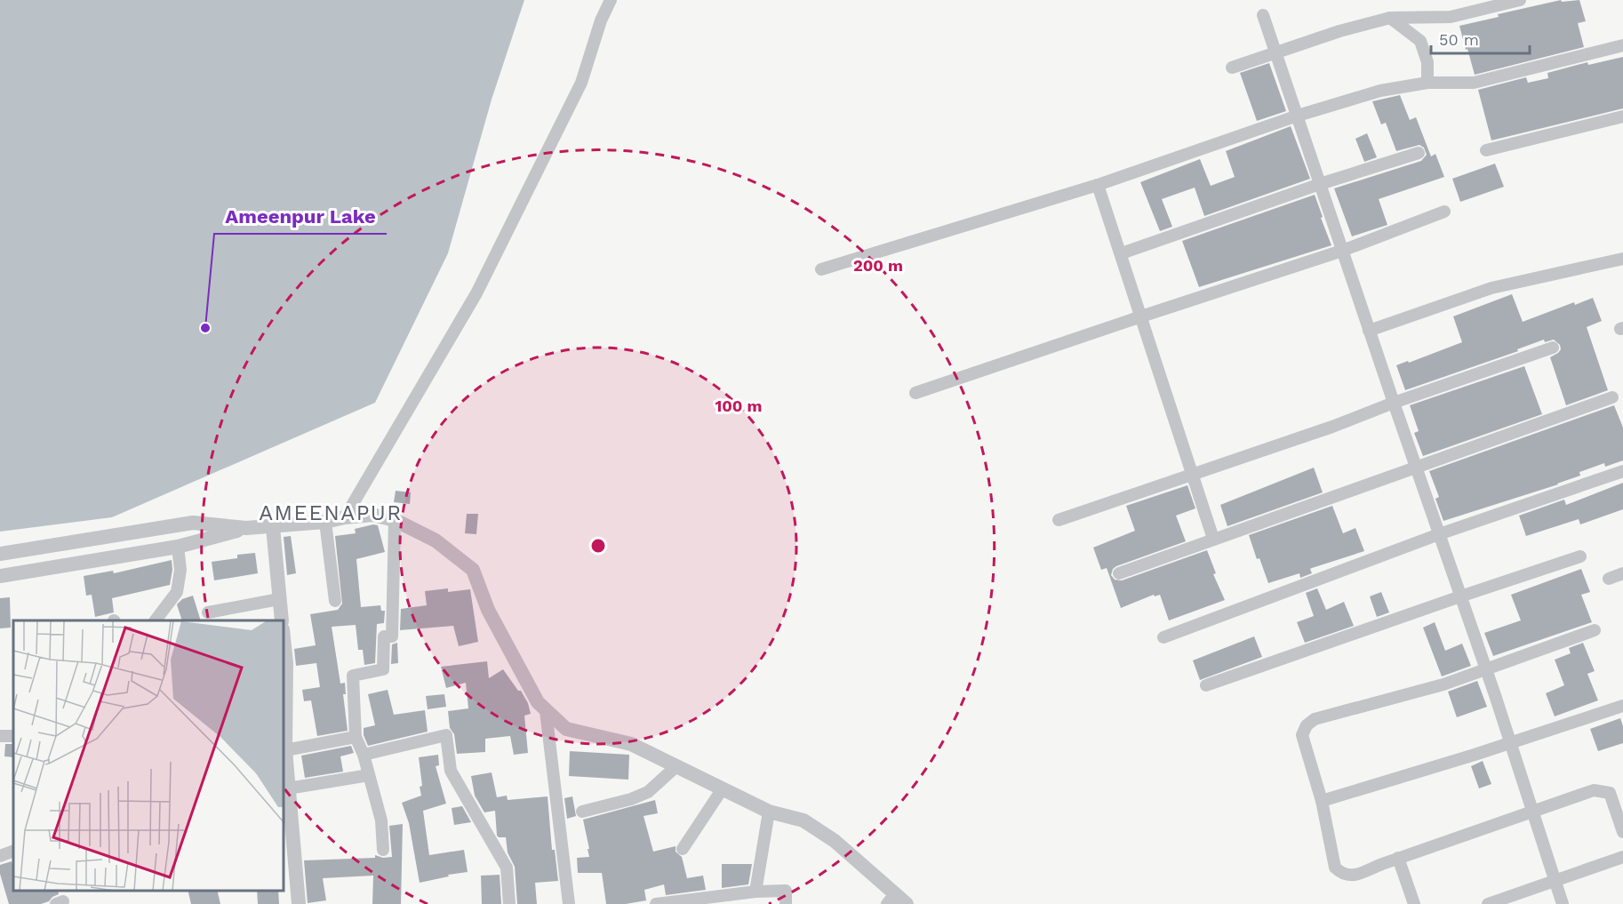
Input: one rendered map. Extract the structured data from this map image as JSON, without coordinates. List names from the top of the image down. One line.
{"districts":["AMEENAPUR"],"places":["Ameenpur Lake"],"scale_bar":"50 m","rings":["200 m","100 m"]}
